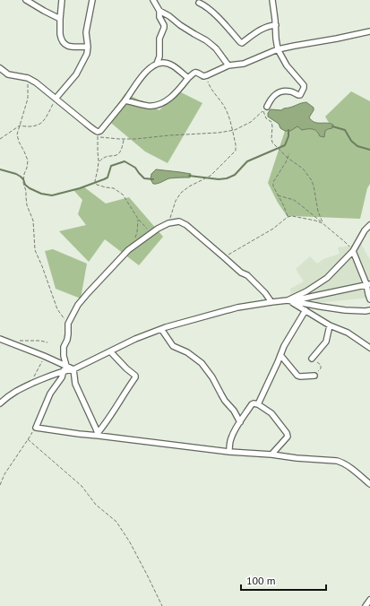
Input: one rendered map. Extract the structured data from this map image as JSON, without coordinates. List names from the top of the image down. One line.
{"scale_bar":"100 m"}
